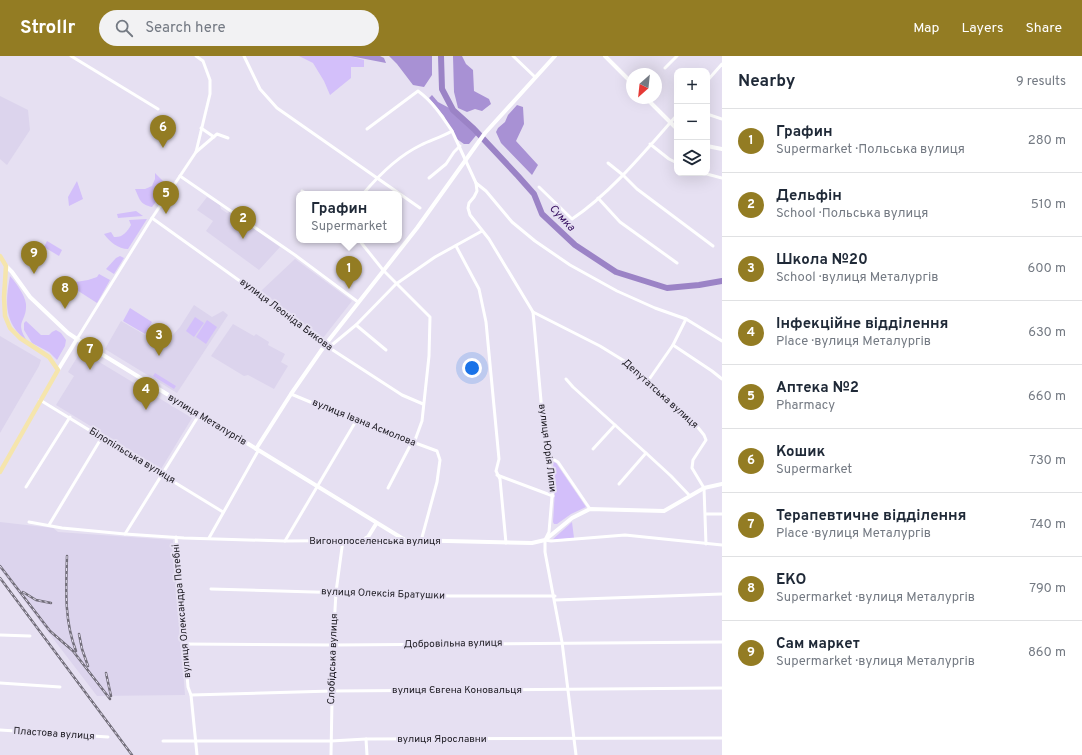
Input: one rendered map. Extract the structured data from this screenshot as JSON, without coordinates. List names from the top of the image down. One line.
{"streets":{"main road":["вулиця Металургів","Вигонопоселенська вулиця"],"street":["вулиця Леоніда Бикова","Депутатська вулиця","вулиця Івана Асмолова","вулиця Юрія Липи","Білопільська вулиця","вулиця Олексія Братушки","вулиця Олександра Потебні","Добровільна вулиця","Слобідська вулиця","вулиця Євгена Коновальця","Пластова вулиця","вулиця Ярославни"]},"crossings":[["Депутатська вулиця","вулиця Юрія Липи"],["Депутатська вулиця","Вигонопоселенська вулиця"],["вулиця Металургів","Вигонопоселенська вулиця"],["вулиця Івана Асмолова","Вигонопоселенська вулиця"],["вулиця Юрія Липи","Вигонопоселенська вулиця"],["вулиця Юрія Липи","вулиця Олексія Братушки"],["вулиця Юрія Липи","Добровільна вулиця"],["вулиця Юрія Липи","вулиця Євгена Коновальця"],["вулиця Юрія Липи","вулиця Ярославни"],["Вигонопоселенська вулиця","вулиця Олександра Потебні"],["Вигонопоселенська вулиця","Слобідська вулиця"],["вулиця Олексія Братушки","Слобідська вулиця"],["вулиця Олександра Потебні","Добровільна вулиця"],["вулиця Олександра Потебні","вулиця Євгена Коновальця"],["вулиця Олександра Потебні","вулиця Ярославни"],["Добровільна вулиця","Слобідська вулиця"],["Слобідська вулиця","вулиця Євгена Коновальця"],["Слобідська вулиця","вулиця Ярославни"]],"water":["Сумка"],"north":"bottom left","page":{"header":"Strollr","search":"Search here","nav":["Map","Layers","Share"],"heading":["Nearby","9 results"],"map_buttons":["+","−"],"list":[{"mark":"1","name":"Графин","note":"Supermarket · Польська вулиця","value":"280 m"},{"mark":"2","name":"Дельфін","note":"School · Польська вулиця","value":"510 m"},{"mark":"3","name":"Школа №20","note":"School · вулиця Металургів","value":"600 m"},{"mark":"4","name":"Інфекційне відділення","note":"Place · вулиця Металургів","value":"630 m"},{"mark":"5","name":"Аптека №2","note":"Pharmacy","value":"660 m"},{"mark":"6","name":"Кошик","note":"Supermarket","value":"730 m"},{"mark":"7","name":"Терапевтичне відділення","note":"Place · вулиця Металургів","value":"740 m"},{"mark":"8","name":"ЕКО","note":"Supermarket · вулиця Металургів","value":"790 m"},{"mark":"9","name":"Сам маркет","note":"Supermarket · вулиця Металургів","value":"860 m"}],"pins":["6","5","2","9","1","8","3","7","4"],"popup":["Графин","Supermarket"]}}
